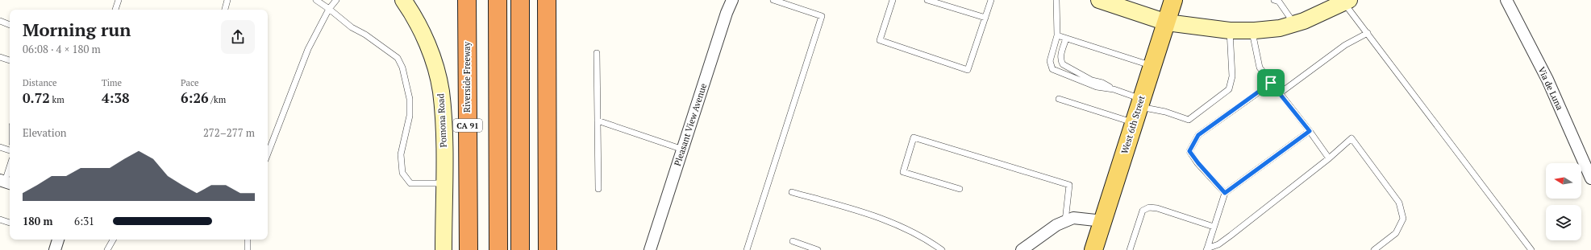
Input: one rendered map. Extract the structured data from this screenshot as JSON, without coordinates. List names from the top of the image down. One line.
{"streets":{"highway":["Riverside Freeway","CA 91"],"main road":["Pomona Road","West 6th Street"],"street":["Via de Luna","Pleasant View Avenue"]},"north":"left","page":{"heading":["Morning run","06:08 · 4 × 180 m"],"stats":[["Distance","0.72 km"],["Time","4:38"],["Pace","6:26 /km"]],"chart":["Elevation","272–277 m"],"list":[{"name":"180 m","note":"6:31"}]}}
